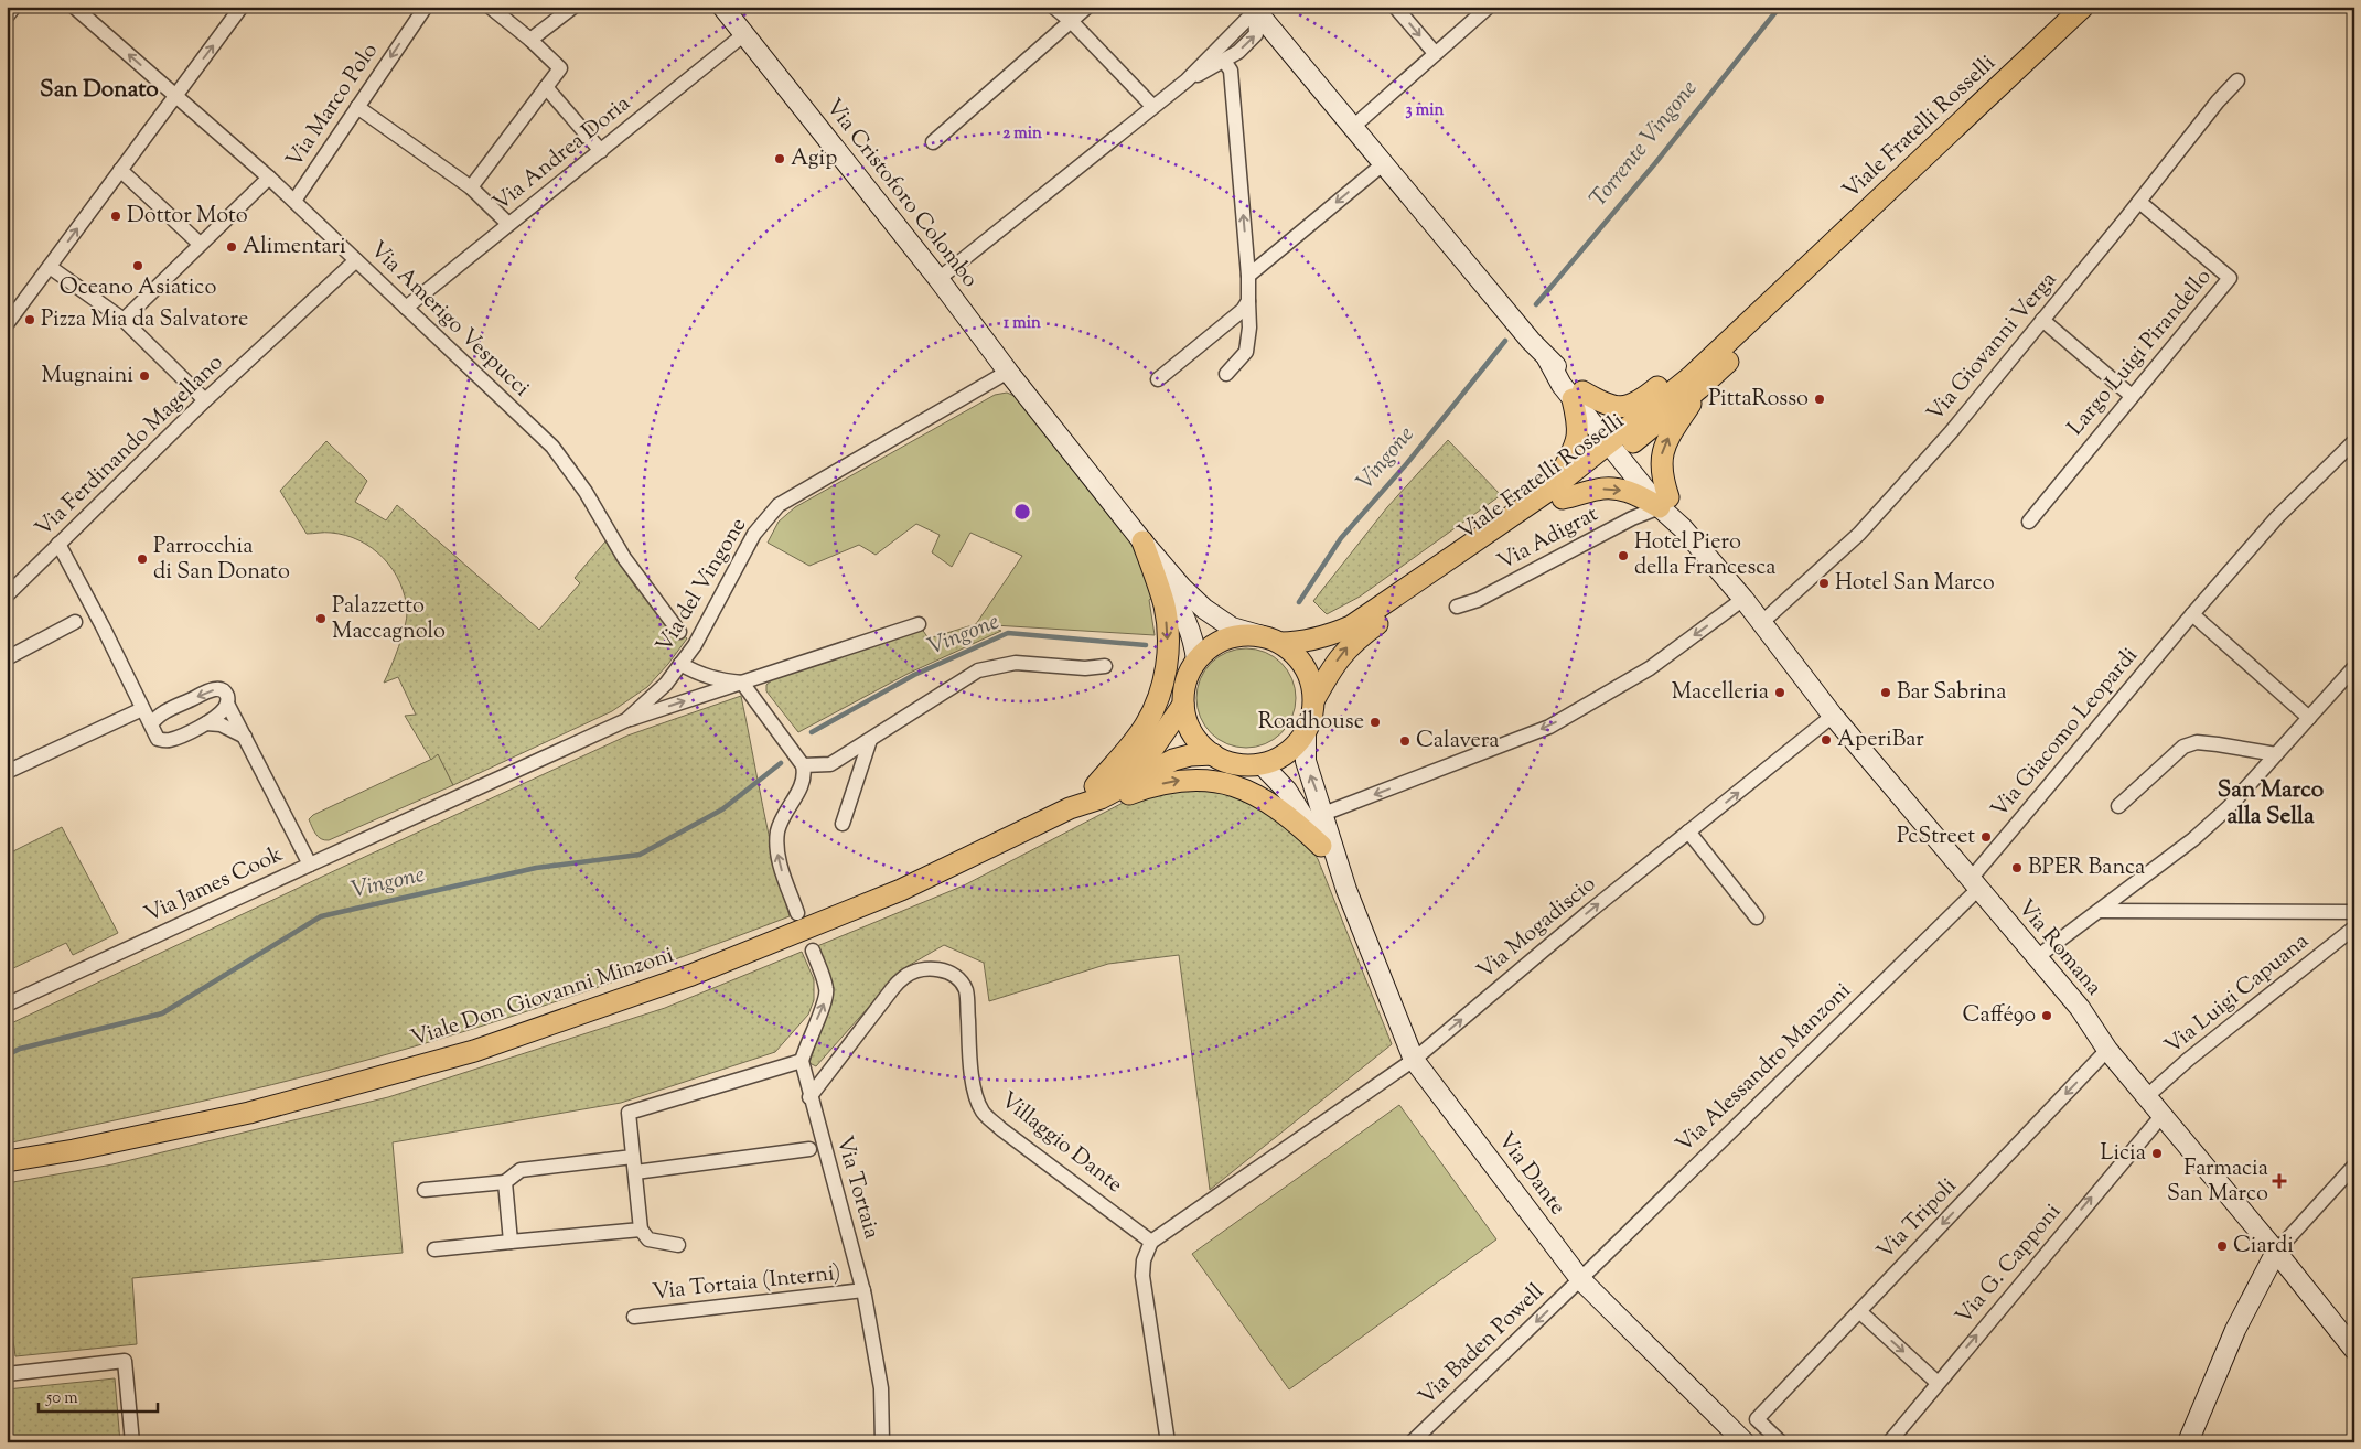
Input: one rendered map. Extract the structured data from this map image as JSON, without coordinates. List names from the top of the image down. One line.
{"streets":{"main road":["Viale Fratelli Rosselli","Viale Don Giovanni Minzoni"],"street":["Via Marco Polo","Via Andrea Doria","Via Cristoforo Colombo","Via Amerigo Vespucci","Via Giovanni Verga","Largo Luigi Pirandello","Via Ferdinando Magellano","Via Adigrat","Via del Vingone","Via Giacomo Leopardi","Via James Cook","Via Mogadiscio","Via Romana","Via Luigi Capuana","Via Alessandro Manzoni","Villaggio Dante","Via Dante","Via Tortaia","Via Tripoli","Via G. Capponi","Via Tortaia (Interni)","Via Baden Powell"]},"crossings":[["Via Marco Polo","Via Amerigo Vespucci"],["Viale Fratelli Rosselli","Via Cristoforo Colombo"],["Viale Fratelli Rosselli","Via Romana"],["Viale Fratelli Rosselli","Viale Don Giovanni Minzoni"],["Viale Fratelli Rosselli","Via Dante"],["Via Andrea Doria","Via Cristoforo Colombo"],["Via Andrea Doria","Via Amerigo Vespucci"],["Via Cristoforo Colombo","Via del Vingone"],["Via Cristoforo Colombo","Viale Don Giovanni Minzoni"],["Via Cristoforo Colombo","Via Dante"],["Via Amerigo Vespucci","Via Ferdinando Magellano"],["Via Giovanni Verga","Largo Luigi Pirandello"],["Via Giovanni Verga","Via Romana"],["Via Adigrat","Via Romana"],["Via del Vingone","Via James Cook"],["Via Giacomo Leopardi","Via Romana"],["Via Giacomo Leopardi","Via Alessandro Manzoni"],["Via Mogadiscio","Via Romana"],["Via Mogadiscio","Via Dante"],["Via Romana","Via Luigi Capuana"],["Via Romana","Via Alessandro Manzoni"],["Via Romana","Via Tripoli"],["Via Romana","Via G. Capponi"],["Viale Don Giovanni Minzoni","Via Dante"],["Via Alessandro Manzoni","Via Dante"],["Via Alessandro Manzoni","Via Baden Powell"],["Villaggio Dante","Via Tortaia"],["Via Dante","Via Baden Powell"],["Via Tortaia","Via Tortaia (Interni)"]],"one_way":["Via Marco Polo","Via Mogadiscio","Via Tripoli","Via G. Capponi","Via Baden Powell"],"districts":["San Donato","San Marco alla Sella"],"water":["Torrente Vingone","Vingone"],"places":{"other":["Agip","Dottor Moto","Alimentari","Oceano Asiatico","Pizza Mia da Salvatore","Mugnaini","PittaRosso","Hotel Piero della Francesca","Parrocchia di San Donato","Hotel San Marco","Palazzetto Maccagnolo","Macelleria","Bar Sabrina","Roadhouse","AperiBar","Calavera","PcStreet","BPER Banca","Caffé90","Licia","Ciardi"],"health":["Farmacia San Marco"]},"scale_bar":"50 m","rings":["3 min","2 min","1 min"]}
